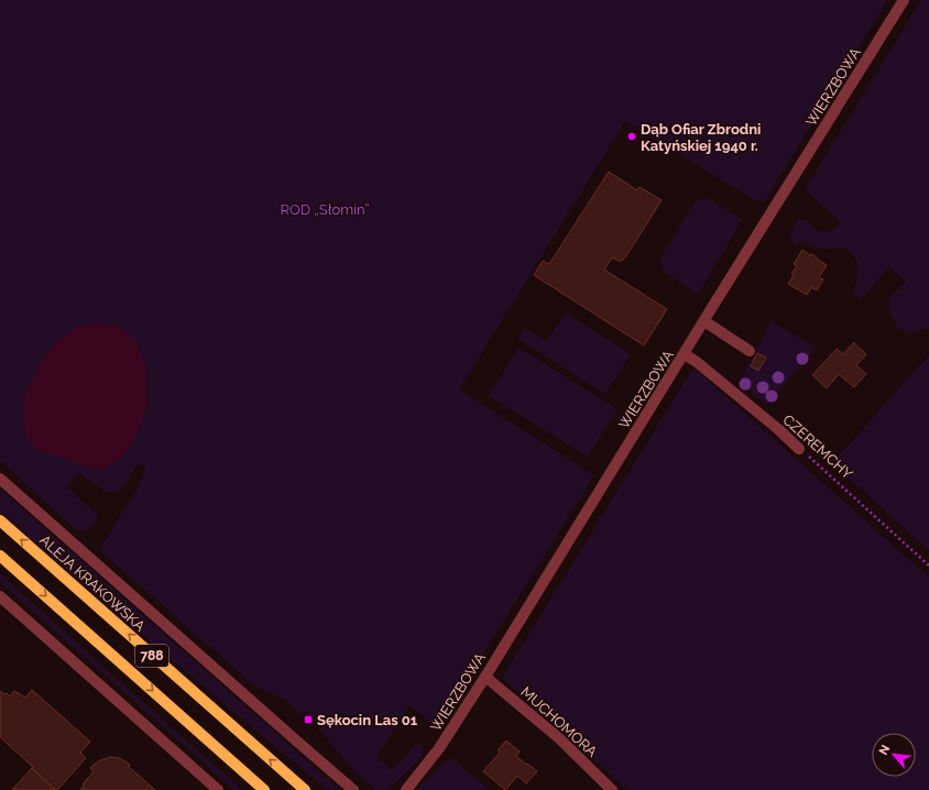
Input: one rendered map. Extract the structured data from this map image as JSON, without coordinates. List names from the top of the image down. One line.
{"streets":{"main road":["ALEJA KRAKOWSKA","788"],"street":["WIERZBOWA","CZEREMCHY","MUCHOMORA"]},"crossings":[["WIERZBOWA","CZEREMCHY"],["WIERZBOWA","MUCHOMORA"]],"parks":["ROD „Słomin”"],"places":{"other":["Dąb Ofiar Zbrodni Katyńskiej 1940 r."],"transit":["Sękocin Las 01"]},"north":"top left"}
